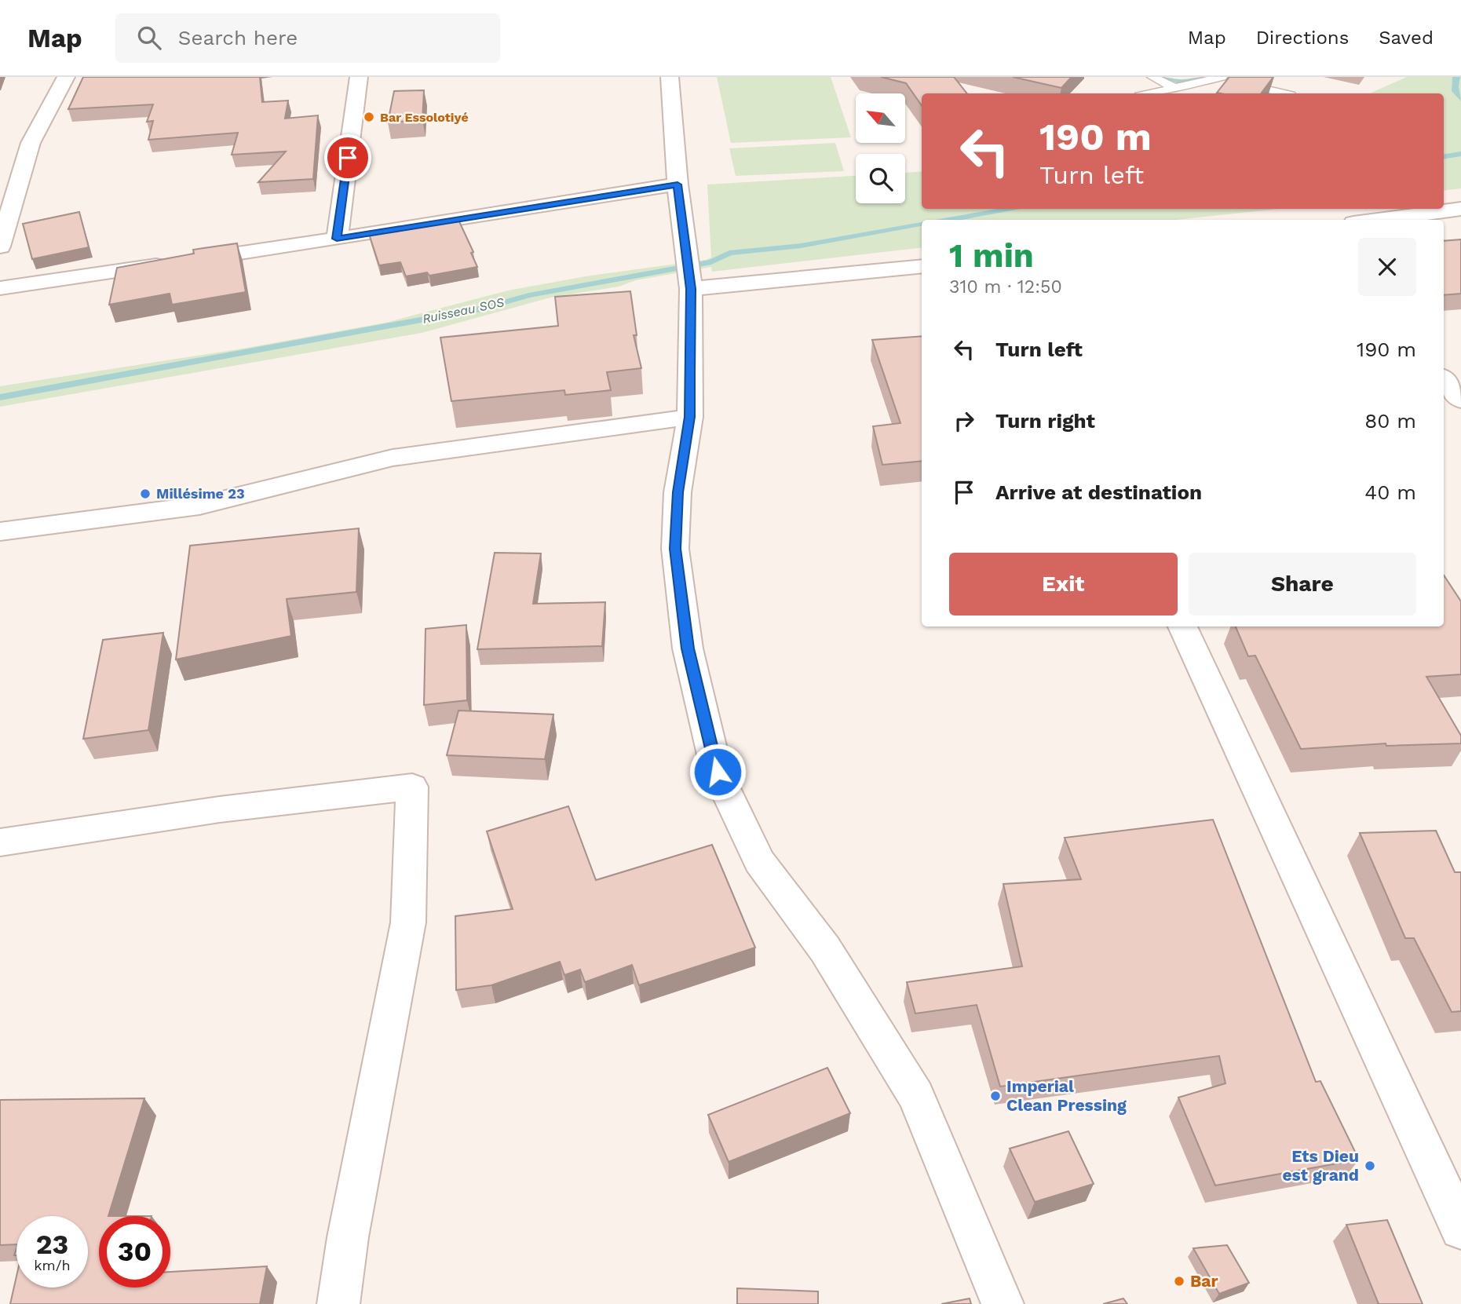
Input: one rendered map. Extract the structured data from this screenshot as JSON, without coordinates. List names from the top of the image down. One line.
{"water":["Ruisseau SOS"],"places":["Bar Essolotiyé","Millésime 23","Imperial Clean Pressing","Ets Dieu est grand","Bar"],"north":"top left","page":{"header":"Map","search":"Search here","nav":["Map","Directions","Saved"],"turn":["190 m","Turn left"],"heading":["1 min","310 m · 12:50"],"list":[{"name":"Turn left","value":"190 m"},{"name":"Turn right","value":"80 m"},{"name":"Arrive at destination","value":"40 m"}],"buttons":["Exit","Share"],"speed":"23 km/h","limit":"30"}}
